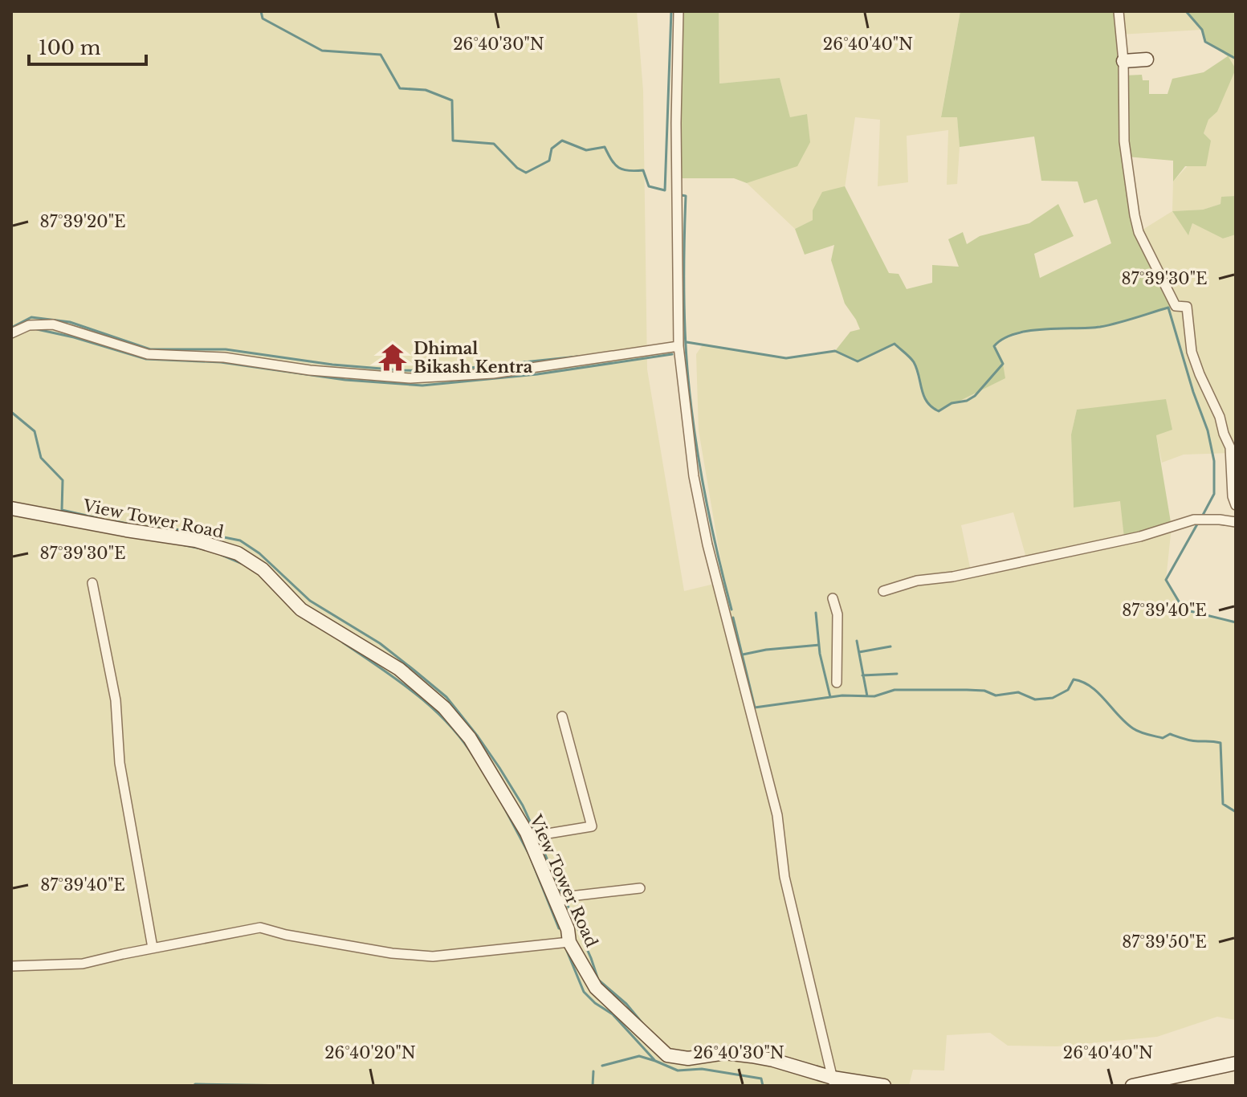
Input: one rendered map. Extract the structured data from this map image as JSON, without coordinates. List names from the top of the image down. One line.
{"streets":{"street":["View Tower Road"]},"places":{"temple":["Dhimal Bikash Kentra"]},"scale_bar":"100 m","coordinates":["26°40'30\"N","26°40'40\"N","87°39'20\"E","87°39'30\"E","87°39'40\"E","87°39'50\"E","26°40'20\"N"]}
